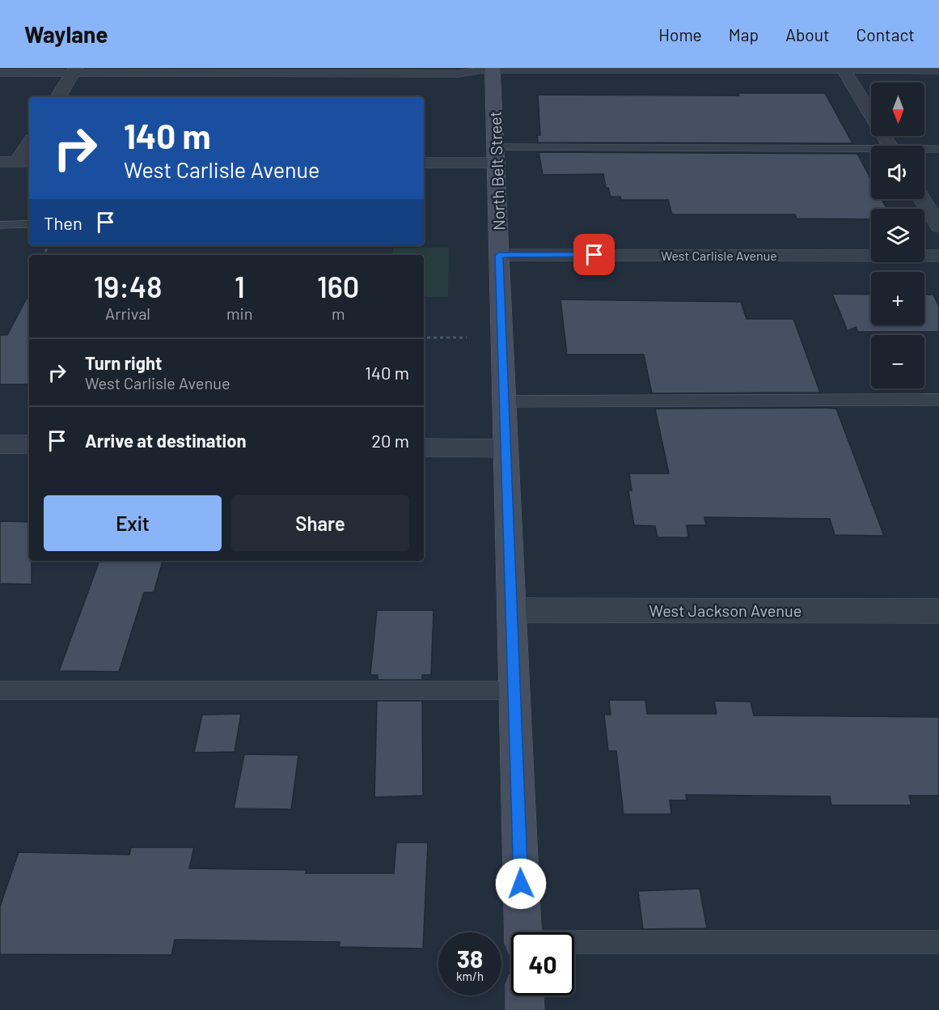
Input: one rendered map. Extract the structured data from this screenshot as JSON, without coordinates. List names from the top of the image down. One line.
{"streets":{"street":["North Belt Street","West Carlisle Avenue","West Jackson Avenue"]},"crossings":[["North Belt Street","West Carlisle Avenue"],["North Belt Street","West Jackson Avenue"]],"north":"bottom","page":{"header":"Waylane","nav":["Home","Map","About","Contact"],"map_buttons":["+","−"],"turn":["140 m","West Carlisle Avenue"],"then":"Then","eta":["19:48","Arrival","1","min","160","m"],"list":[{"name":"Turn right","note":"West Carlisle Avenue","value":"140 m"},{"name":"Arrive at destination","value":"20 m"}],"buttons":["Exit","Share"],"speed":"38 km/h","limit":"40"}}
